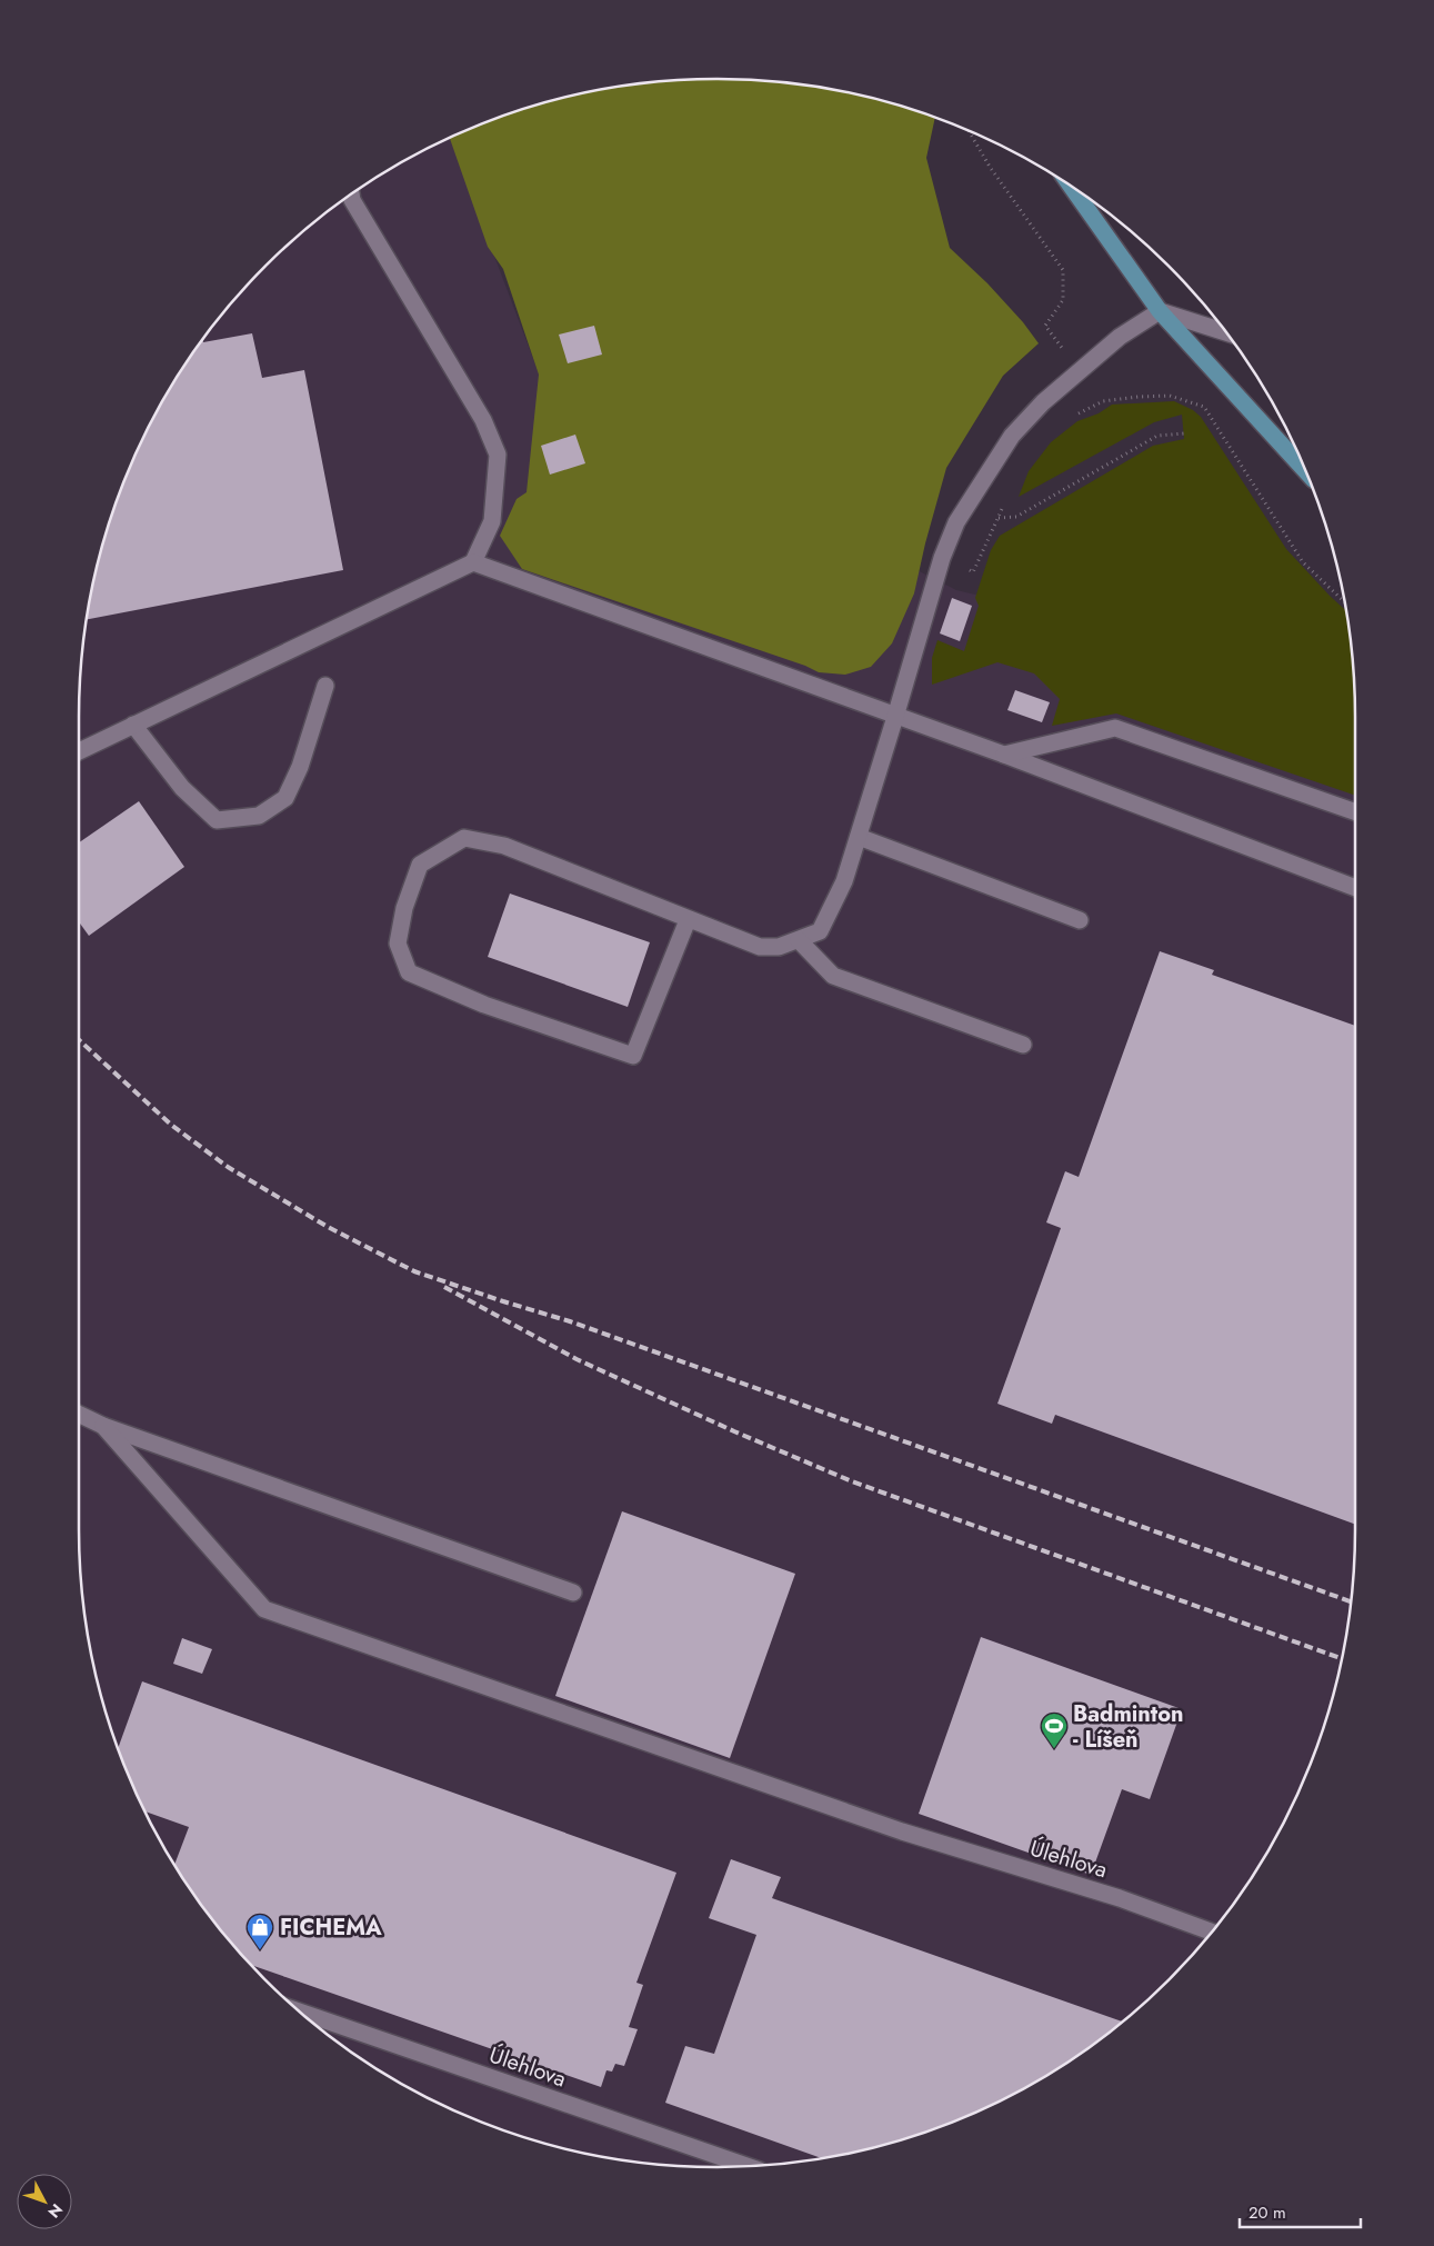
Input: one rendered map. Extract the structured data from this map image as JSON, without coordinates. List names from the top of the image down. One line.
{"streets":{"street":["Úlehlova"]},"places":{"sports":["Badminton - Líšeň"],"shop":["FICHEMA"]},"scale_bar":"20 m","north":"bottom right"}
